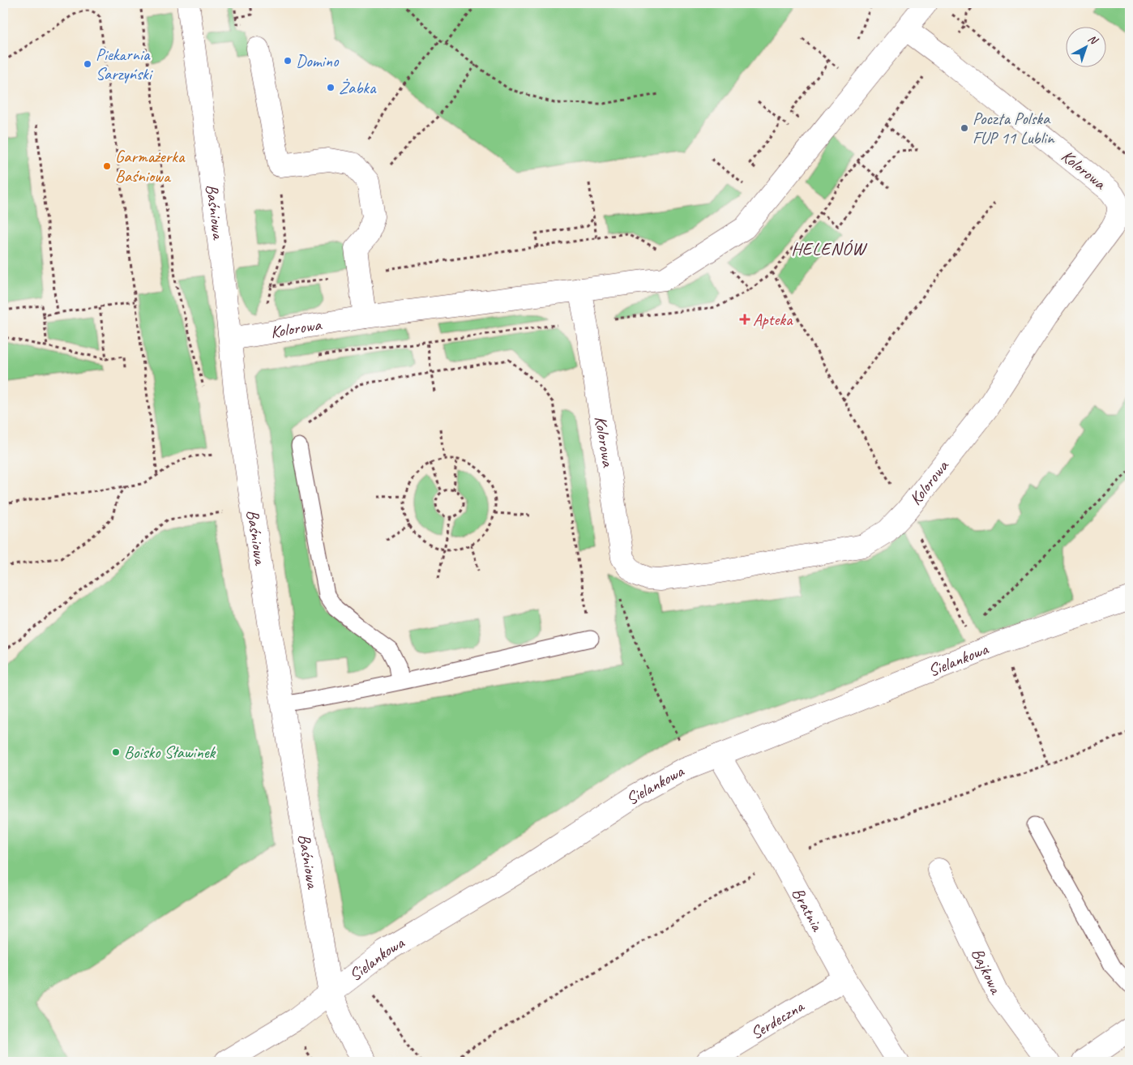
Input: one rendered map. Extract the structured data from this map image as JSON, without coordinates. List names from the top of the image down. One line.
{"streets":{"street":["Kolorowa","Baśniowa","Sielankowa","Bratnia","Bajkowa","Serdeczna"]},"crossings":[["Kolorowa","Baśniowa"],["Baśniowa","Sielankowa"],["Sielankowa","Bratnia"],["Bratnia","Serdeczna"]],"districts":["HELENÓW"],"places":{"other":["Domino","Piekarnia Sarzyński","Żabka","Poczta Polska FUP 11 Lublin","Garmażerka Baśniowa","Boisko Sławinek"],"health":["Apteka"]},"north":"top right"}
